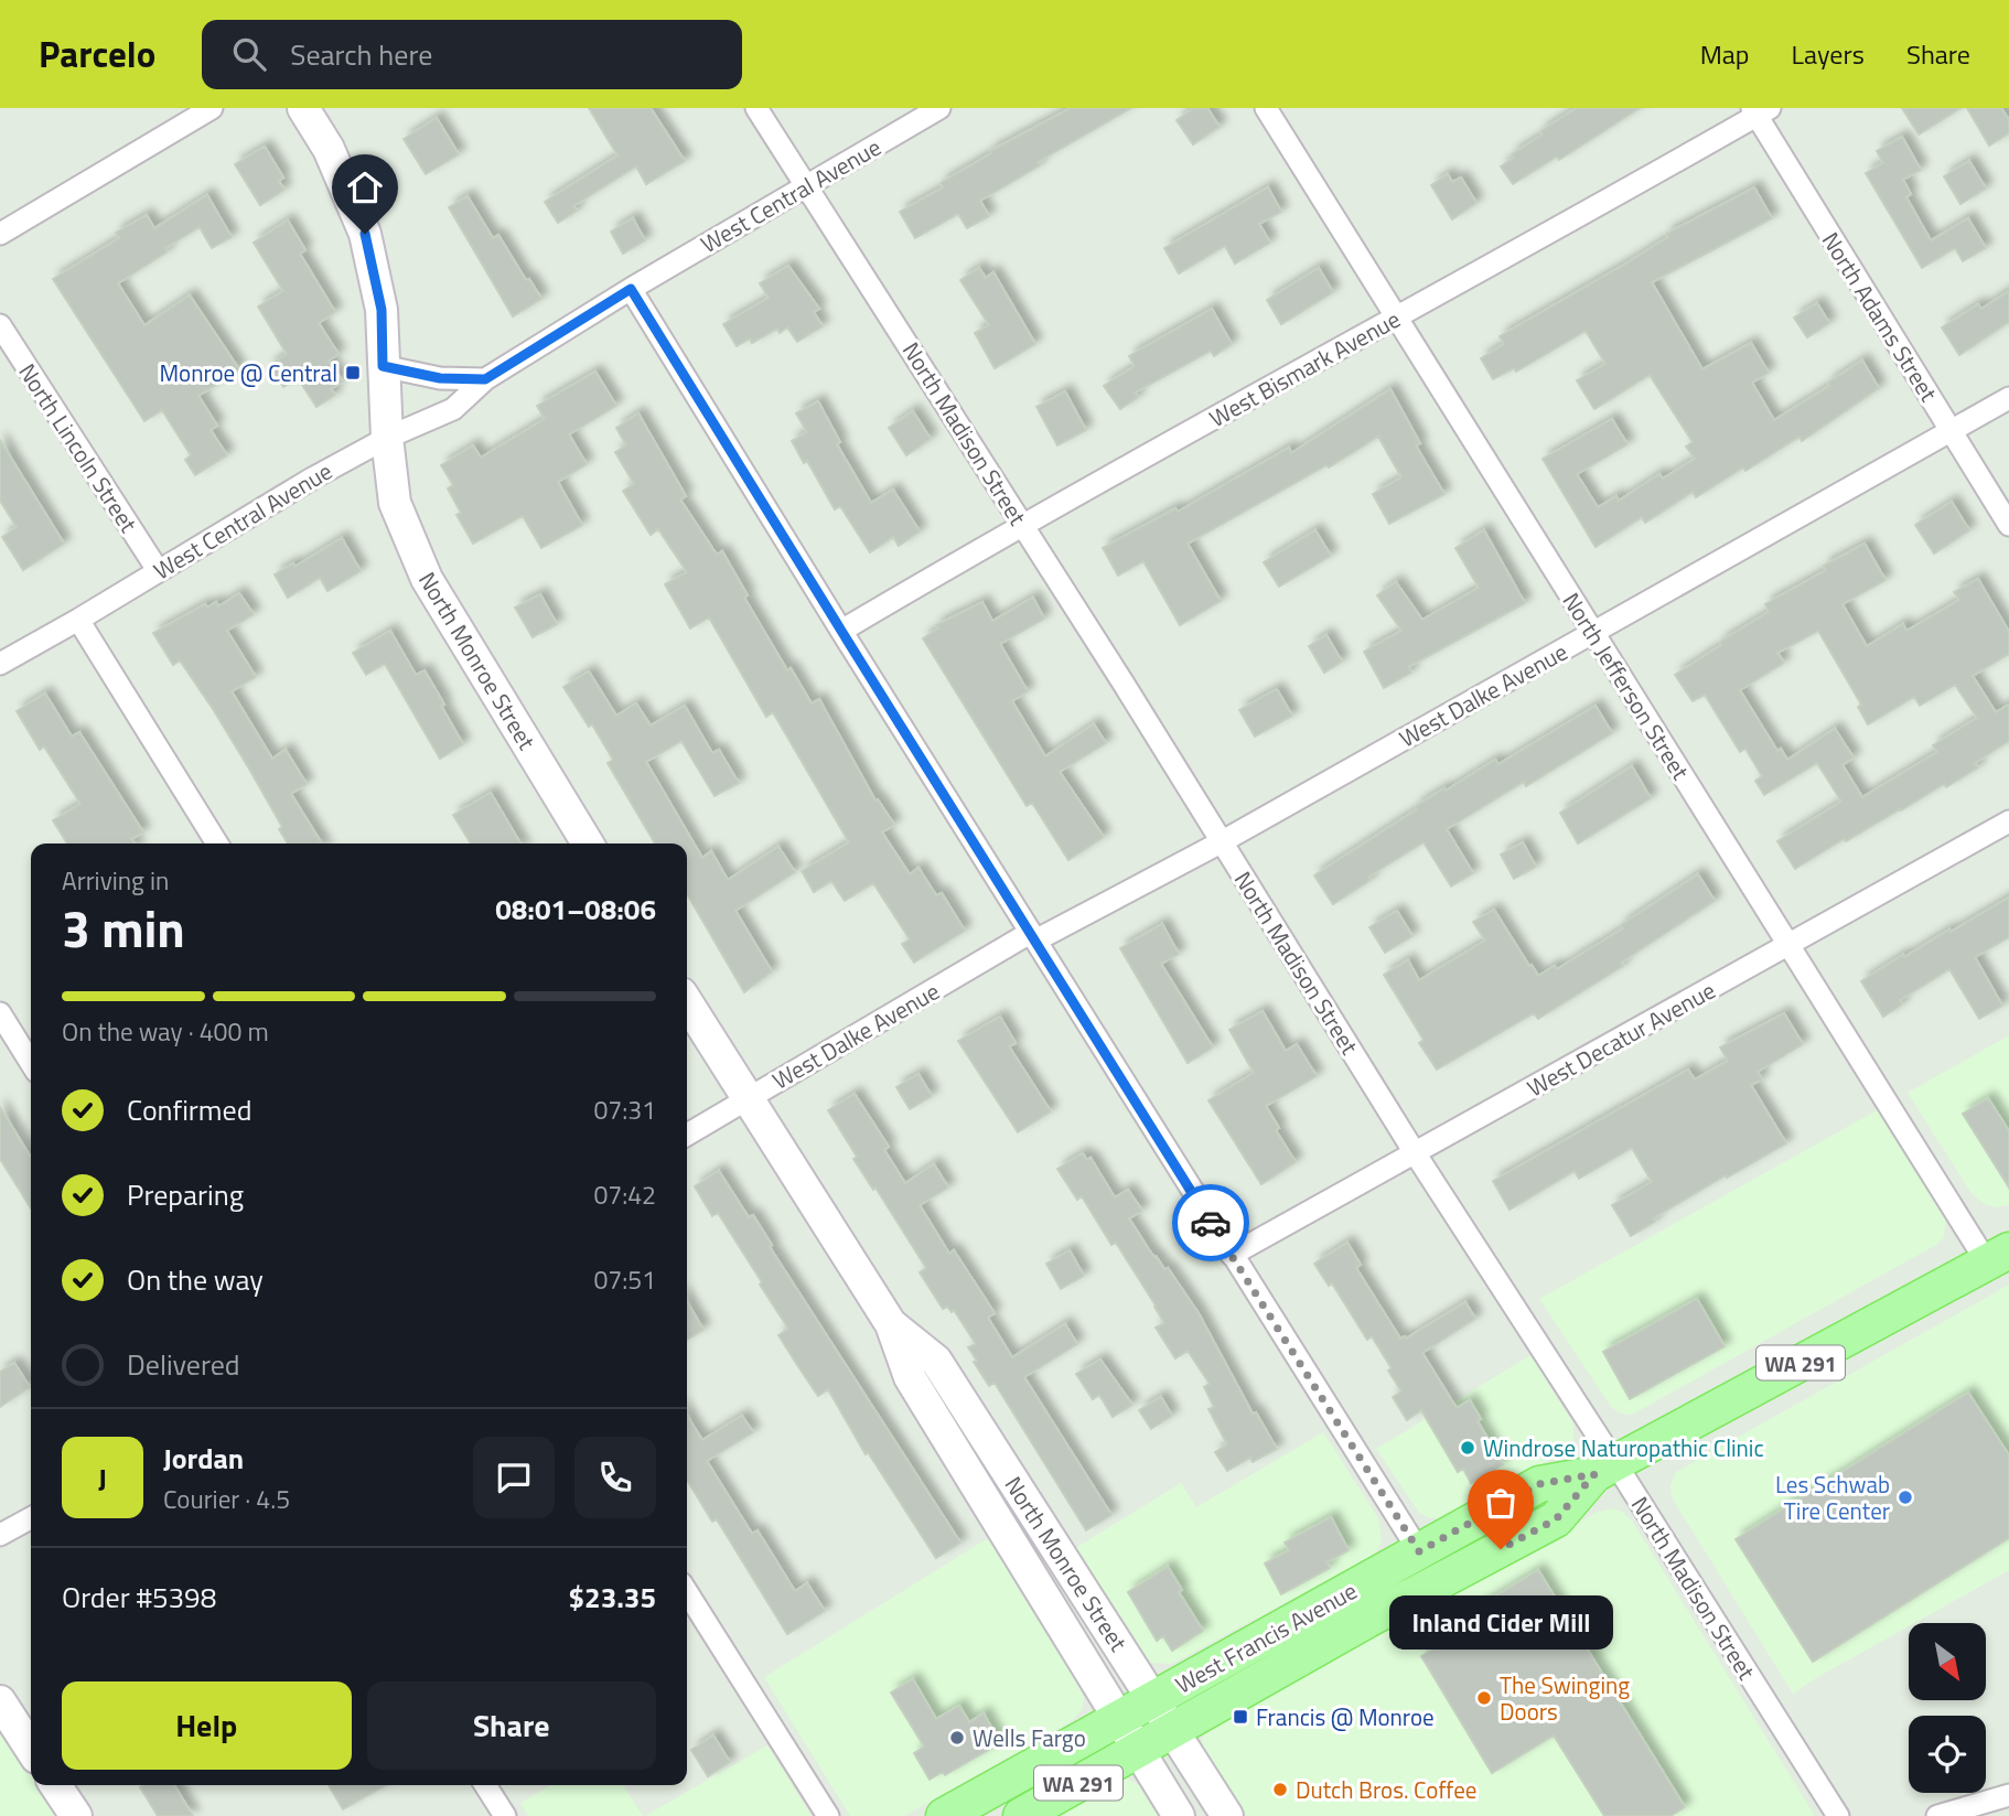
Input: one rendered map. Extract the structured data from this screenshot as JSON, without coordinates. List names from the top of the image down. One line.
{"streets":{"main road":["North Monroe Street","WA 291","West Francis Avenue"],"street":["West Central Avenue","North Adams Street","West Bismark Avenue","North Madison Street","North Lincoln Street","North Jefferson Street","West Dalke Avenue","West Decatur Avenue"]},"crossings":[["West Central Avenue","North Madison Street"],["West Central Avenue","North Lincoln Street"],["West Central Avenue","North Monroe Street"],["North Adams Street","West Bismark Avenue"],["North Adams Street","West Dalke Avenue"],["West Bismark Avenue","North Madison Street"],["West Bismark Avenue","North Jefferson Street"],["North Madison Street","West Dalke Avenue"],["North Madison Street","West Decatur Avenue"],["North Madison Street","West Francis Avenue"],["North Monroe Street","West Dalke Avenue"],["North Monroe Street","West Francis Avenue"],["North Jefferson Street","West Dalke Avenue"],["North Jefferson Street","West Decatur Avenue"],["North Jefferson Street","West Francis Avenue"]],"places":{"transit":["Monroe @ Central","Francis @ Monroe"],"other":["Windrose Naturopathic Clinic","Les Schwab Tire Center","Inland Cider Mill","The Swinging Doors","Wells Fargo","Dutch Bros. Coffee"]},"north":"bottom right","page":{"header":"Parcelo","search":"Search here","nav":["Map","Layers","Share"],"heading":["3 min","Arriving in","08:01–08:06"],"panel":["Jordan","Courier · 4.5","Order #5398","$23.35"],"bar":"On the way · 400 m","list":[["Confirmed","07:31"],["Preparing","07:42"],["On the way","07:51"],"Delivered"],"round":"J","bubble":"Inland Cider Mill","buttons":["Help","Share"]}}
